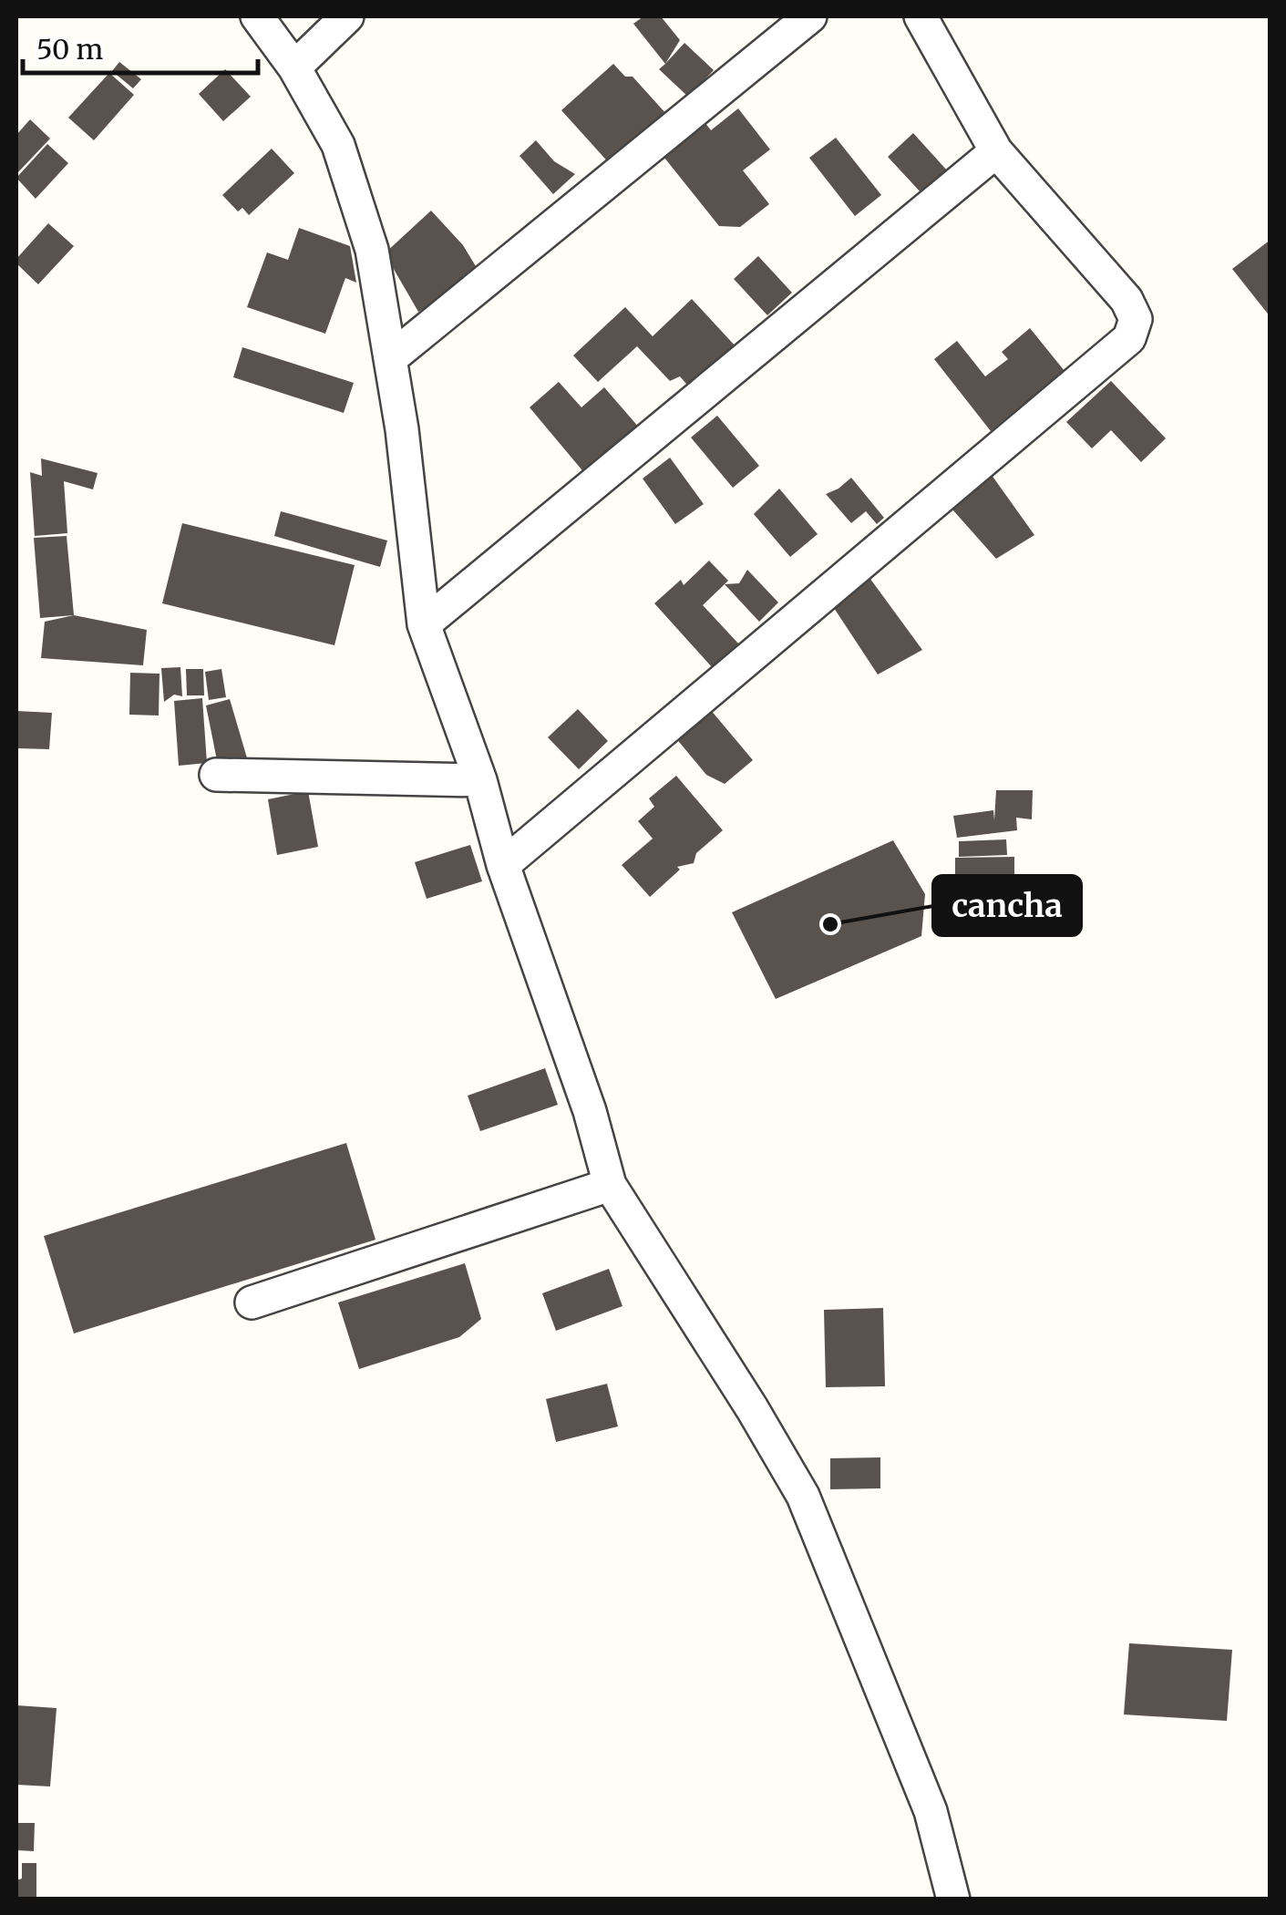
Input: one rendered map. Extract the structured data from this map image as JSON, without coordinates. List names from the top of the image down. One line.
{"places":["cancha"],"scale_bar":"50 m"}
